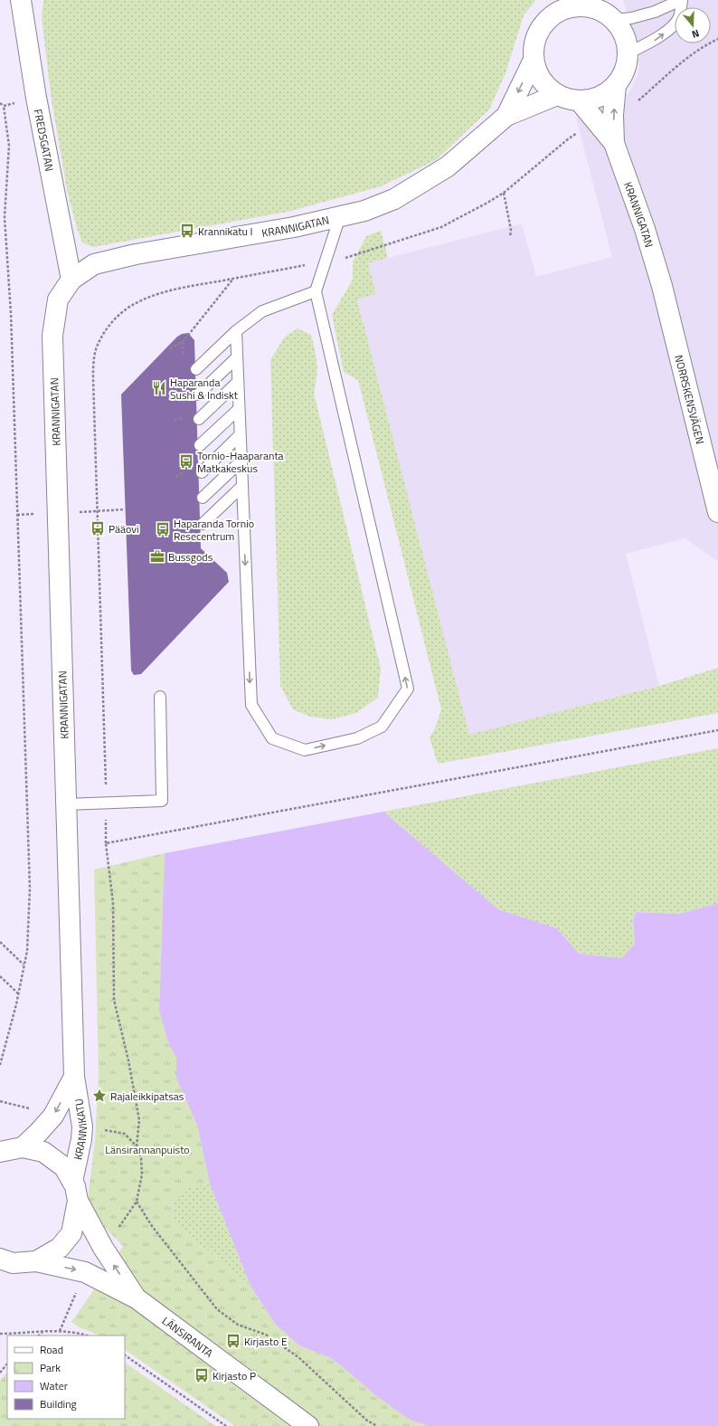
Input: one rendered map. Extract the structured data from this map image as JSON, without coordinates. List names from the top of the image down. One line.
{"streets":{"street":["FREDSGATAN","KRANNIGATAN","NORRSKENSVÄGEN","KRANNIKATU","LÄNSIRANTA"]},"crossings":[["FREDSGATAN","KRANNIGATAN"],["KRANNIGATAN","NORRSKENSVÄGEN"],["KRANNIGATAN","KRANNIKATU"]],"one_way":["KRANNIKATU"],"parks":["Länsirannanpuisto"],"places":{"bus stop":["Krannikatu I","Tornio-Haaparanta Matkakeskus","Pääovi","Haparanda Tornio Resecentrum","Kirjasto E","Kirjasto P"],"restaurant":["Haparanda Sushi & Indiskt"],"office":["Bussgods"],"place":["Rajaleikkipatsas"]},"legend":["Road","Park","Water","Building"],"north":"bottom"}
